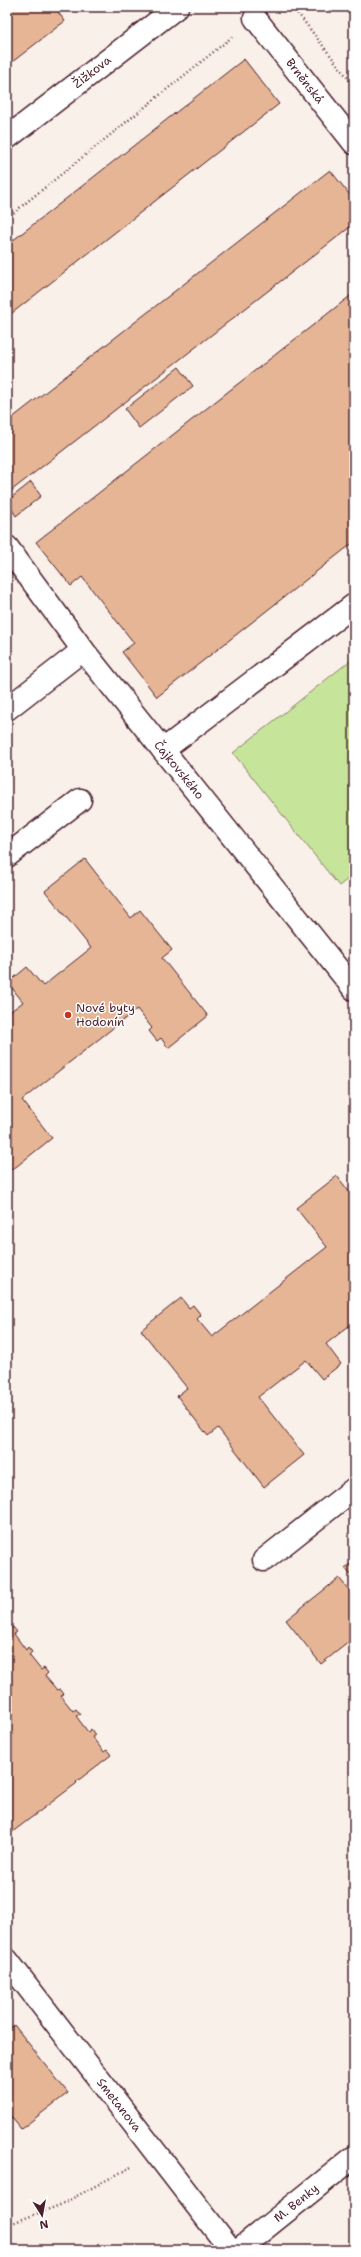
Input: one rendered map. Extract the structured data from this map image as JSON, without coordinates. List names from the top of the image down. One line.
{"streets":{"street":["Žižkova","Brněnská","Čajkovského","Smetanova","M. Benky"]},"places":["Nové byty Hodonín"],"north":"bottom"}
